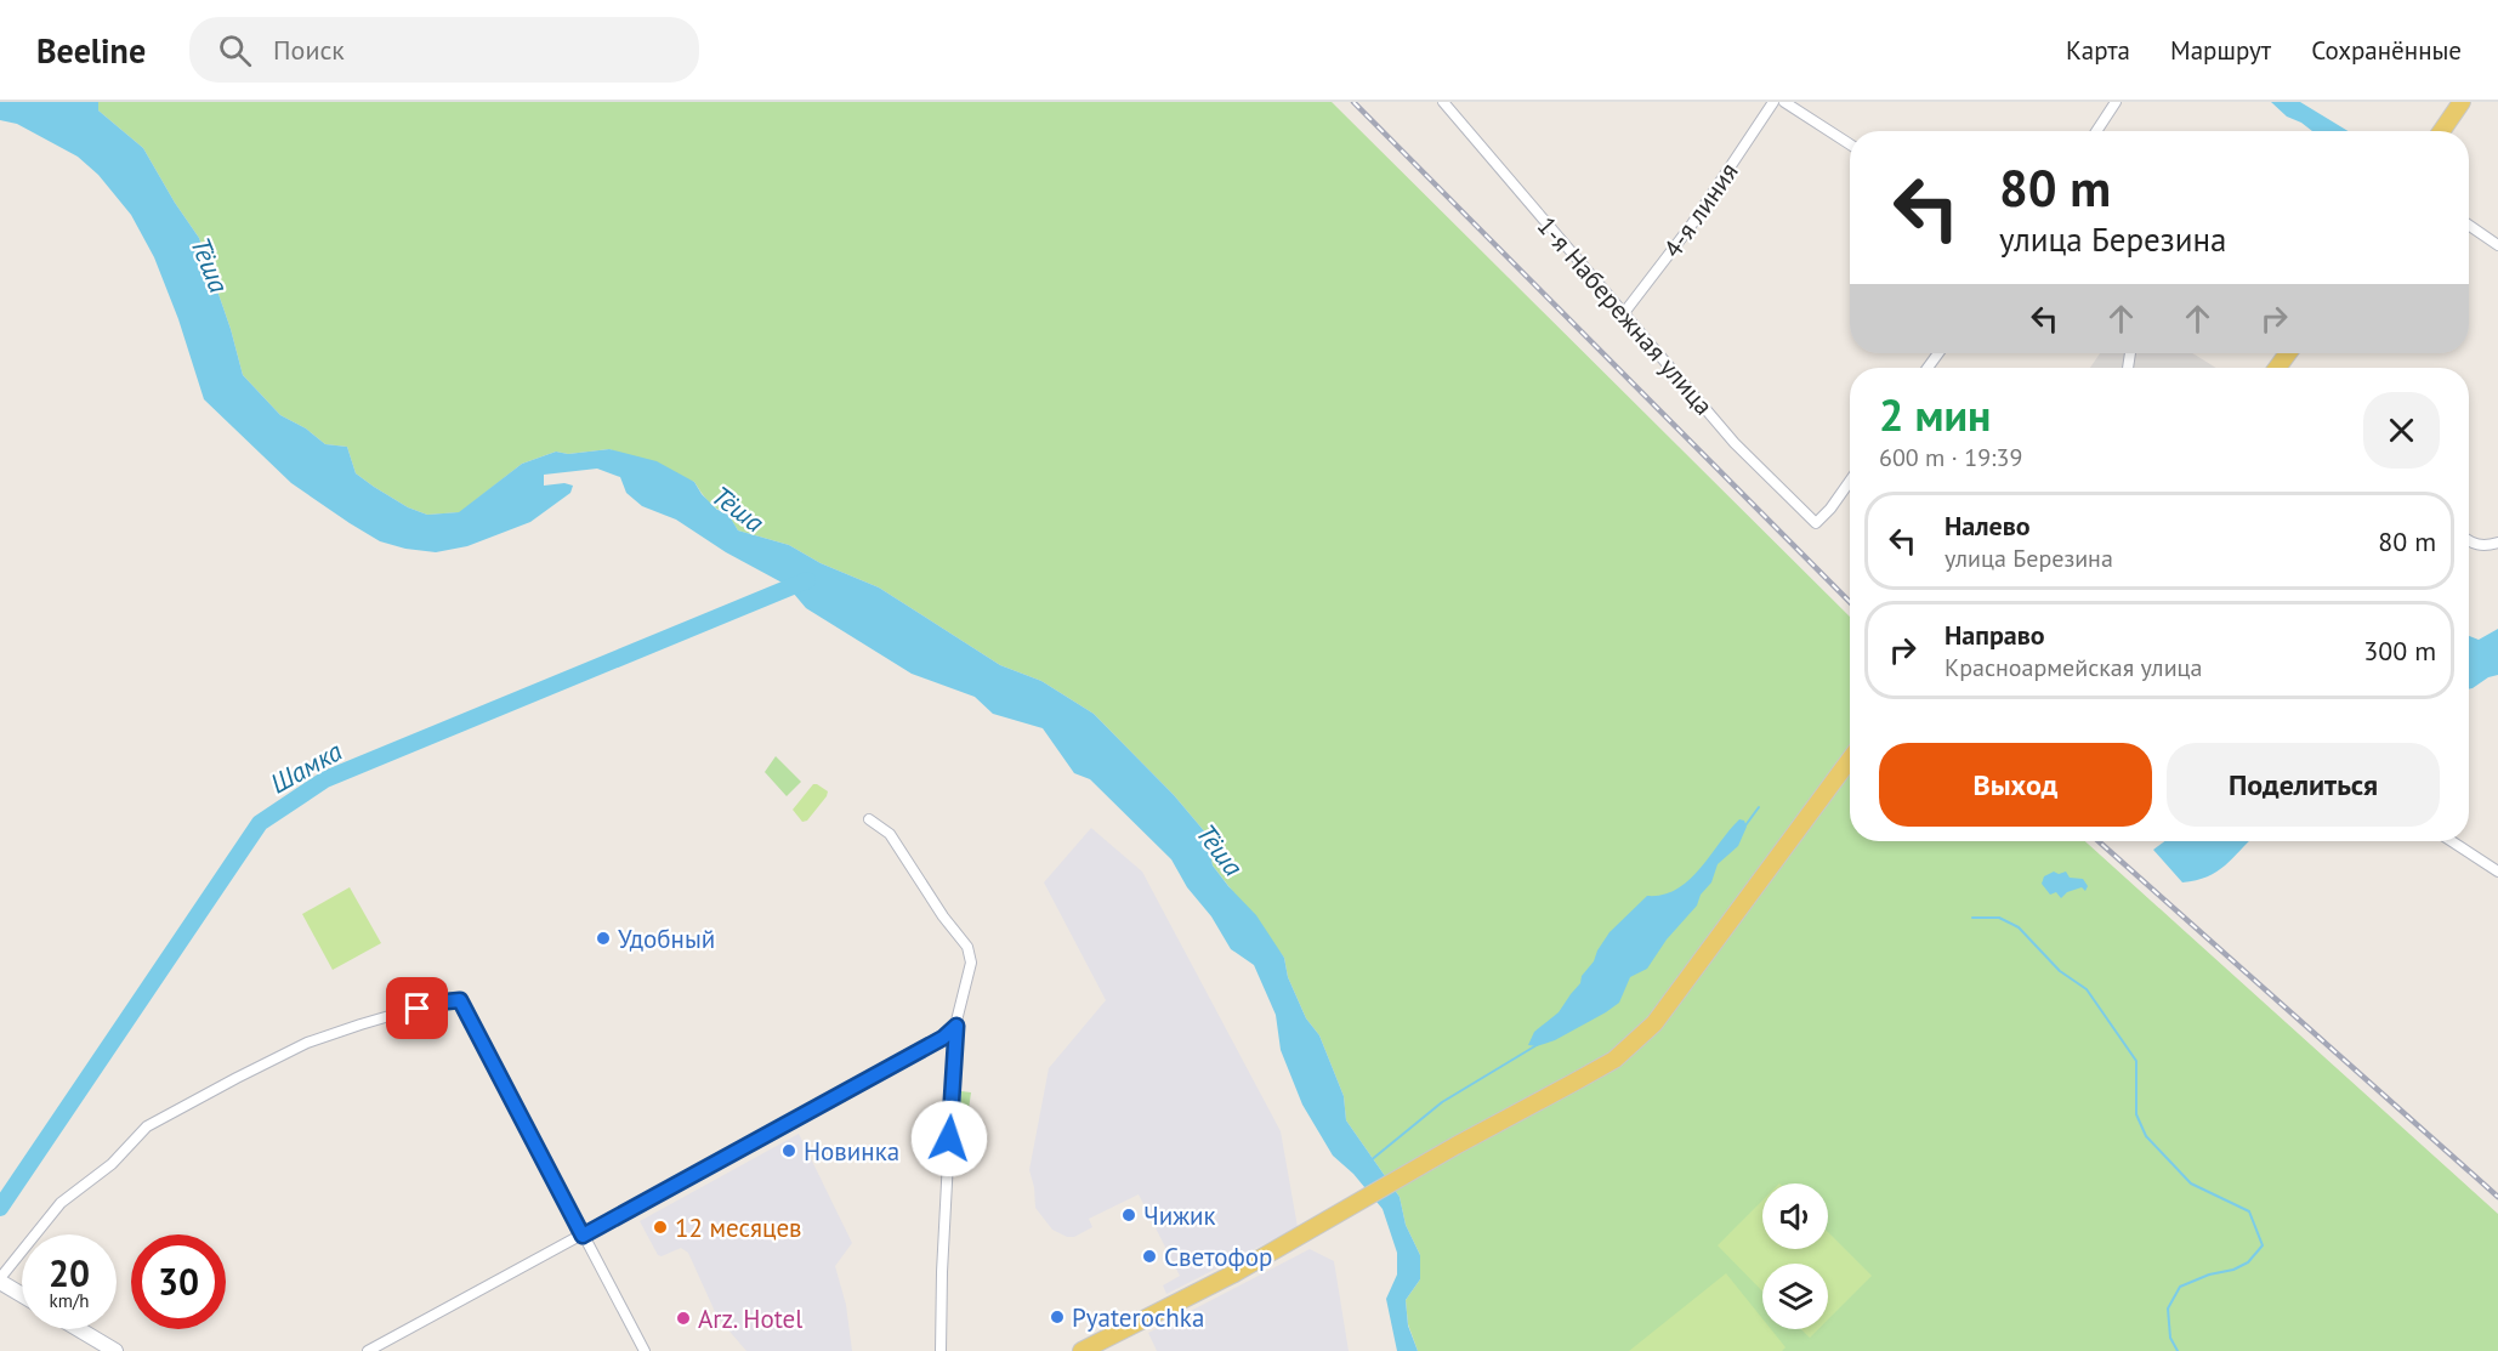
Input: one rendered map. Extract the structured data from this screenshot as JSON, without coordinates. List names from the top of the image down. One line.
{"streets":{"street":["4-я линия","1-я Набережная улица"]},"crossings":[["4-я линия","1-я Набережная улица"]],"water":["Тёша","Шамка"],"places":["Удобный","Новинка","Чижик","12 месяцев","Светофор","Pyaterochka","Arz. Hotel"],"page":{"header":"Beeline","search":"Поиск","nav":["Карта","Маршрут","Сохранённые"],"turn":["80 m","улица Березина"],"heading":["2 мин","600 m · 19:39"],"list":[{"name":"Налево","note":"улица Березина","value":"80 m"},{"name":"Направо","note":"Красноармейская улица","value":"300 m"}],"buttons":["Выход","Поделиться"],"speed":"20 km/h","limit":"30"}}
